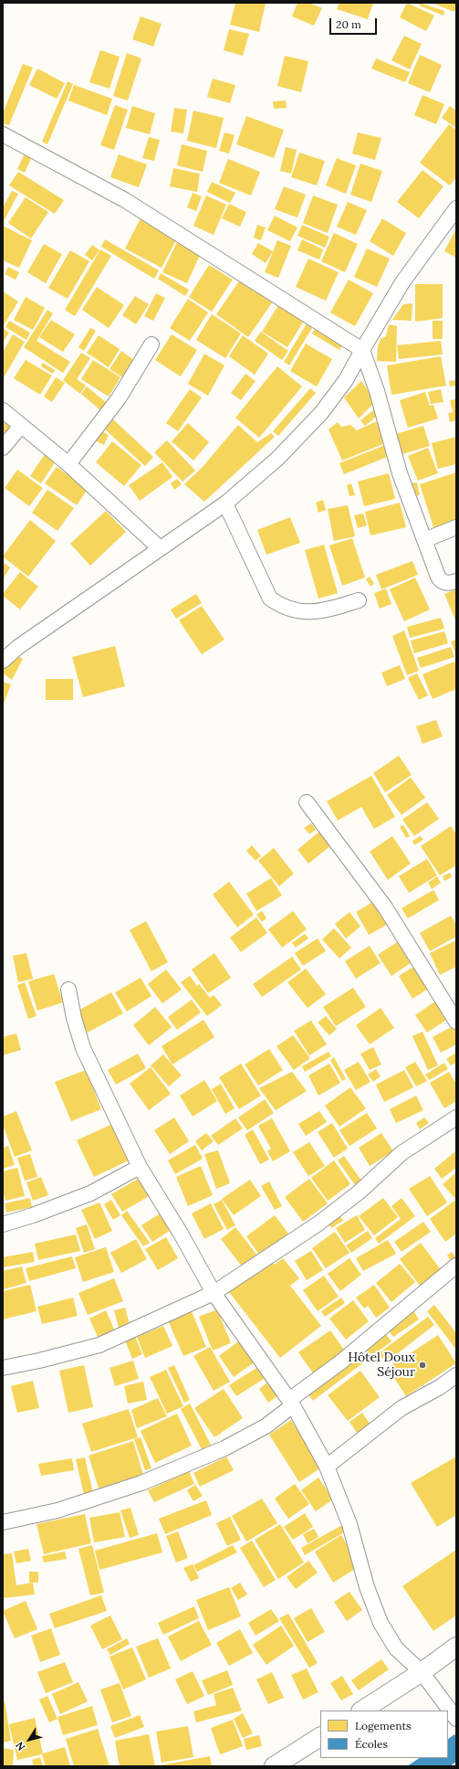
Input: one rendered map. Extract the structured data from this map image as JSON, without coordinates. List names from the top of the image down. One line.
{"places":["Hôtel Doux Séjour"],"legend":["Logements","Écoles"],"scale_bar":"20 m","north":"bottom left"}
